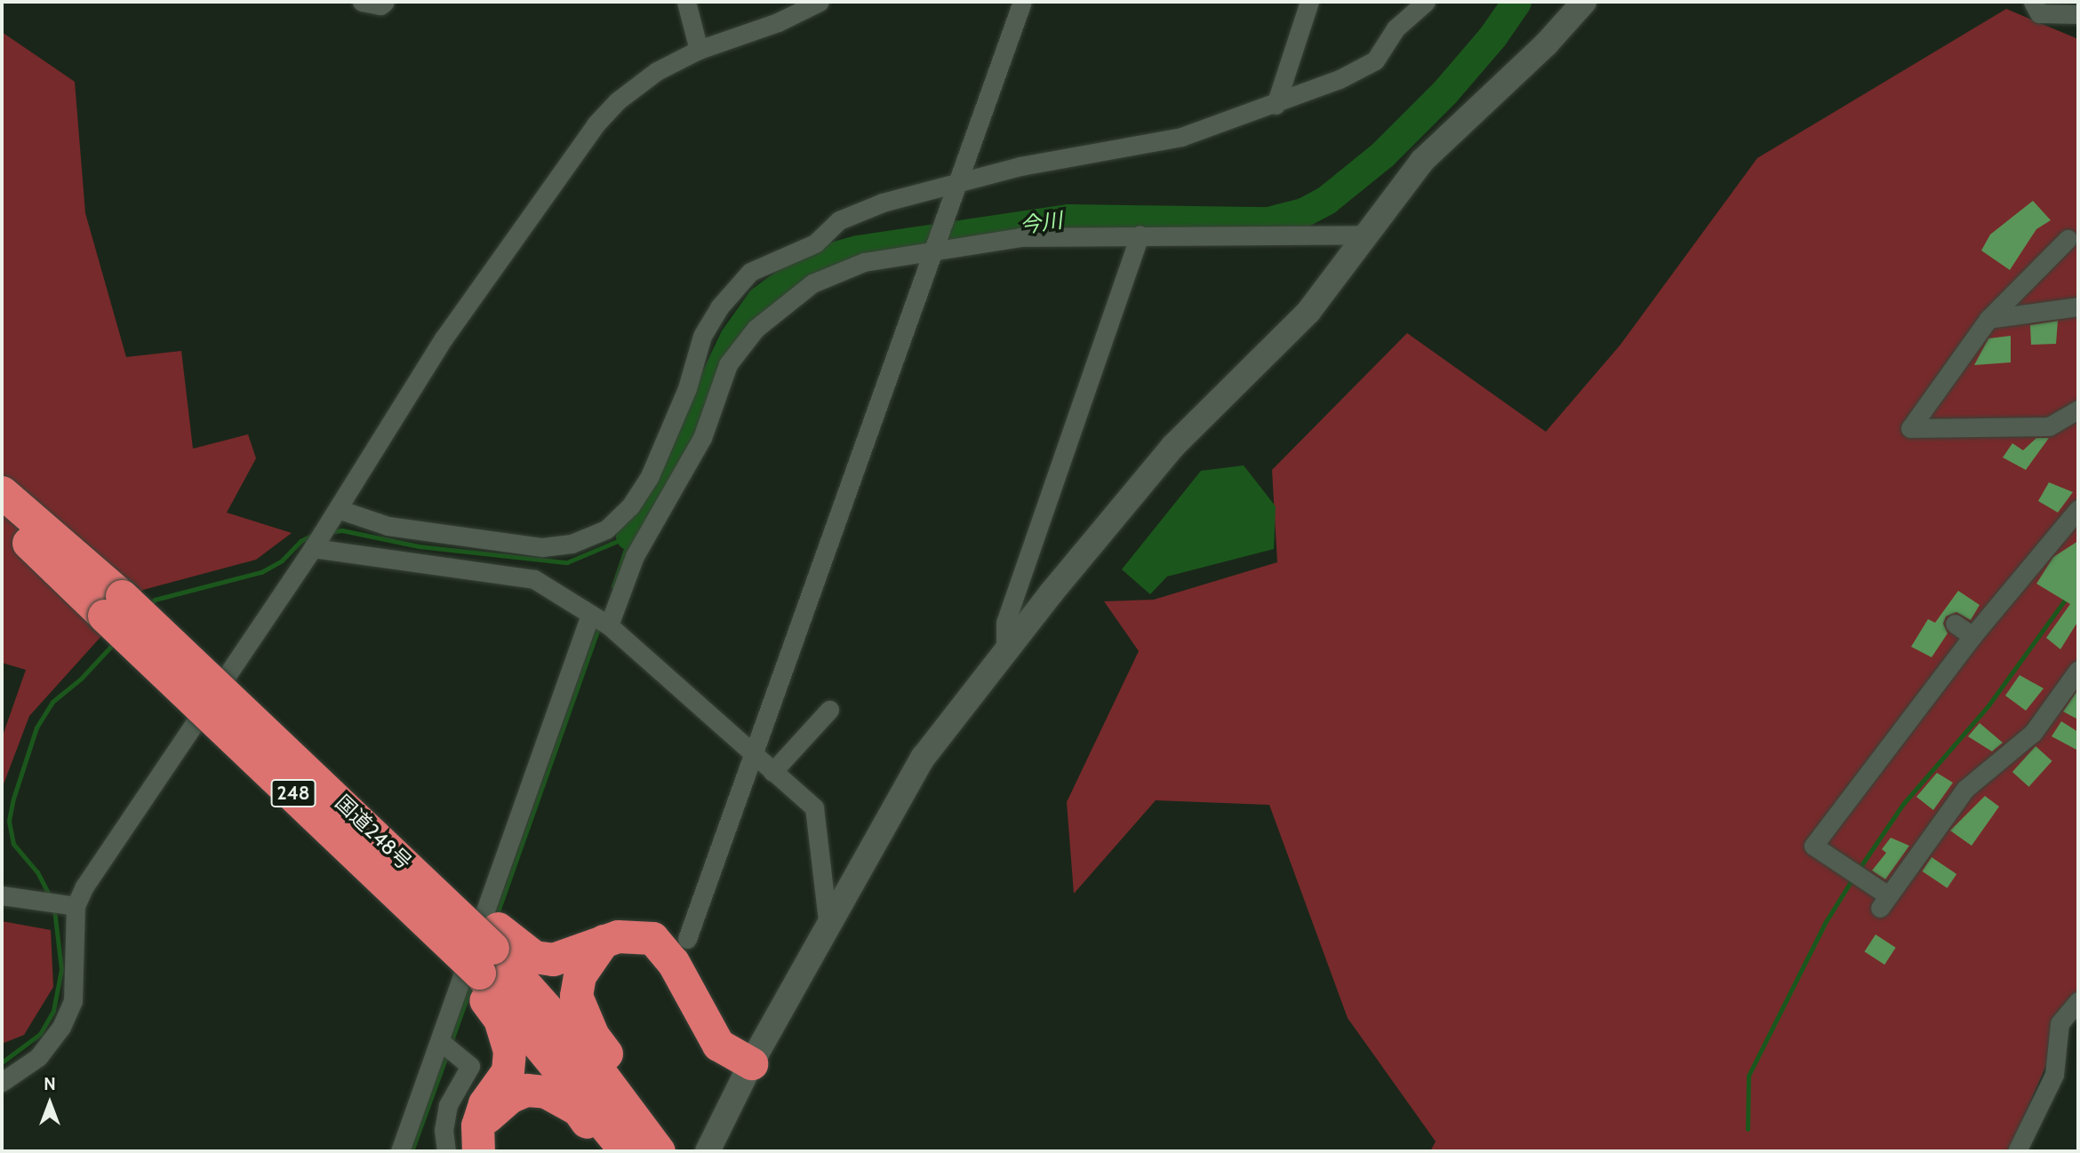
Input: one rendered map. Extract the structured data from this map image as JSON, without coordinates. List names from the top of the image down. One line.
{"streets":{"highway":["248","国道248号"]},"water":["今川"],"north":"top"}
